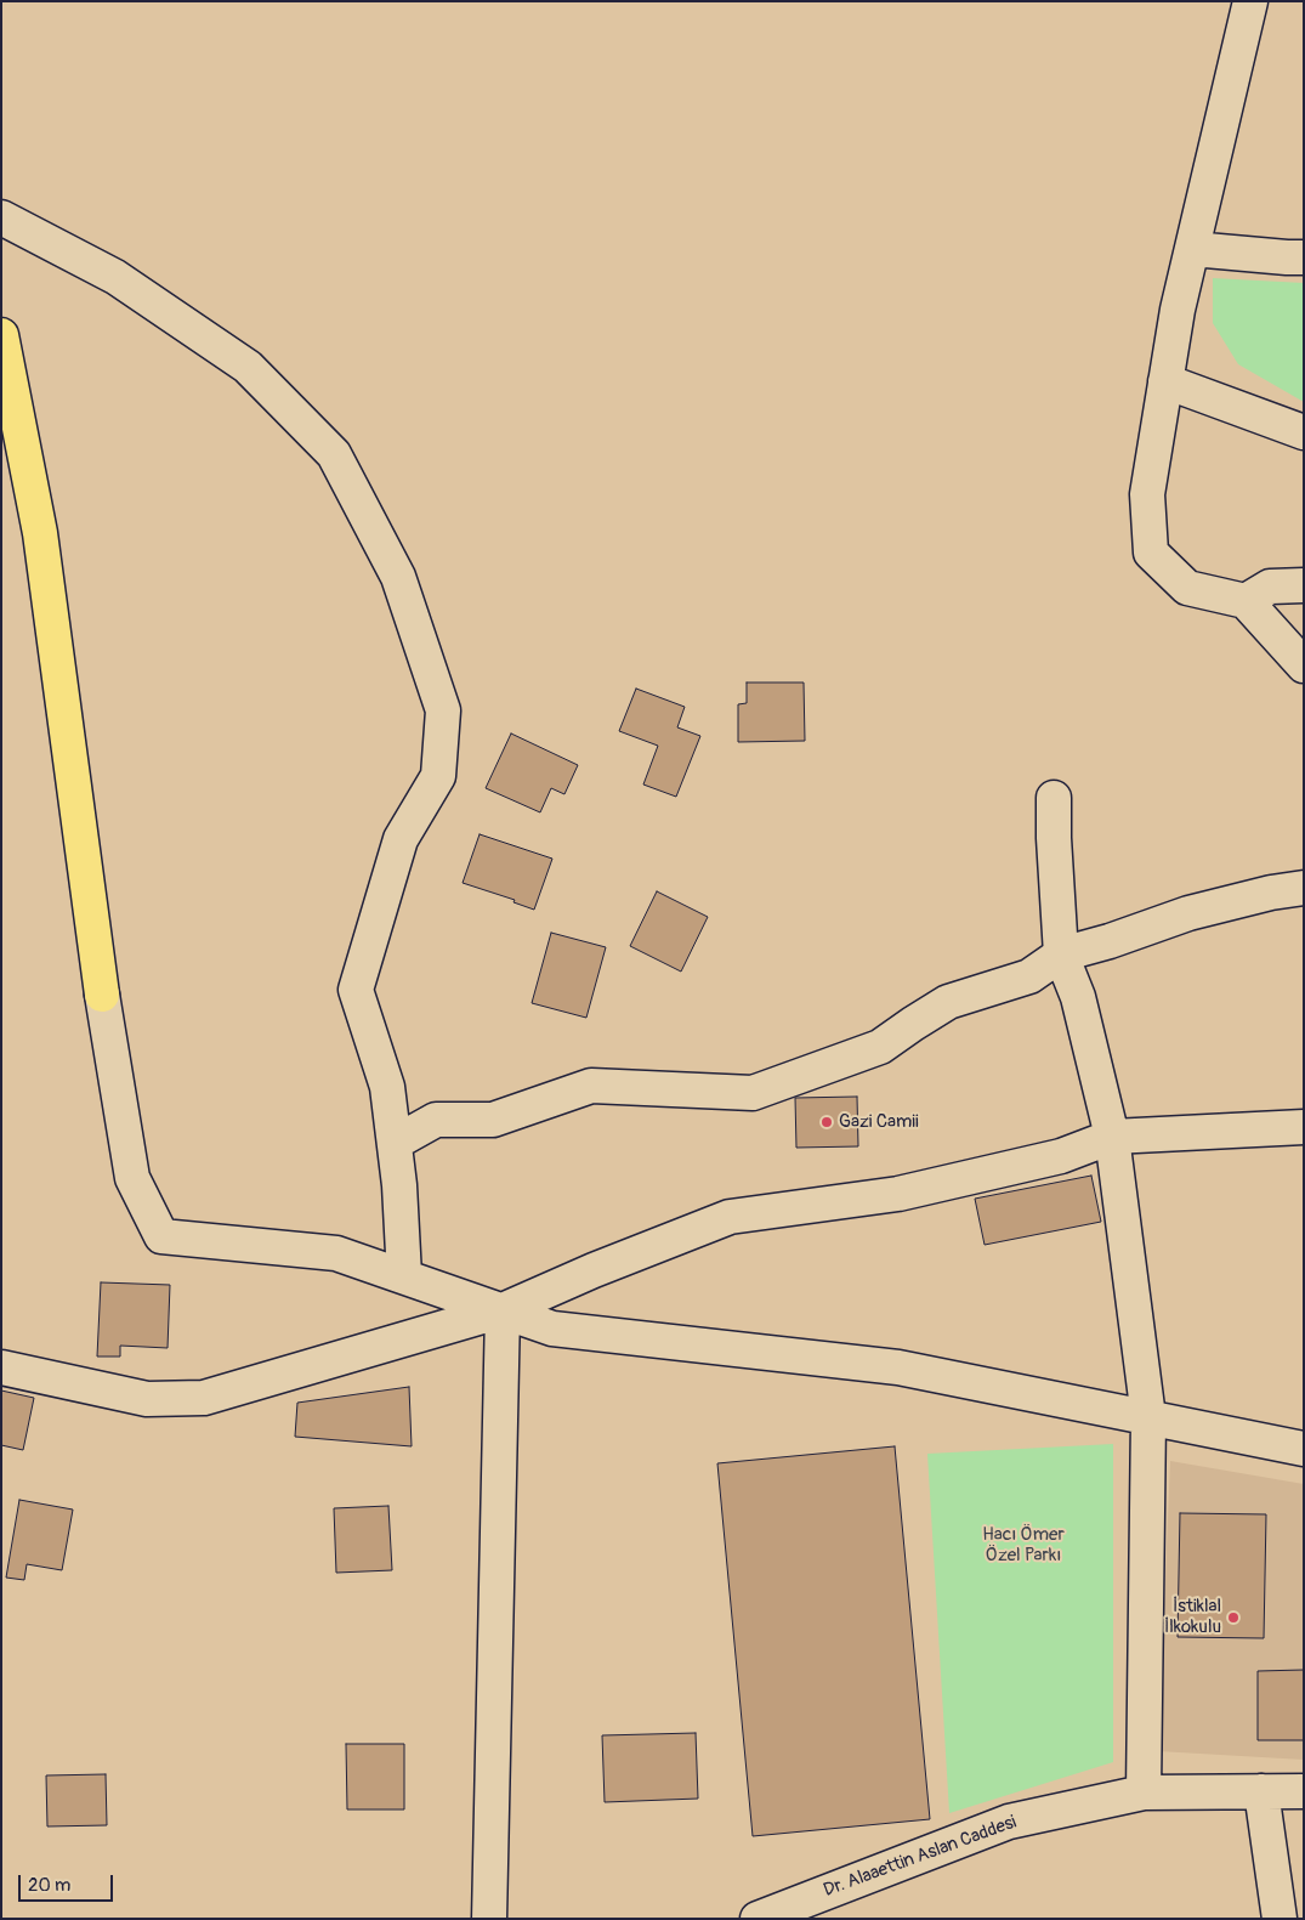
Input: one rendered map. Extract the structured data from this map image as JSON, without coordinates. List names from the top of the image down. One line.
{"streets":{"street":["Dr. Alaaettin Aslan Caddesi"]},"parks":["Hacı Ömer Özel Parkı"],"places":["Gazi Camii","İstiklal İlkokulu"],"scale_bar":"20 m"}
